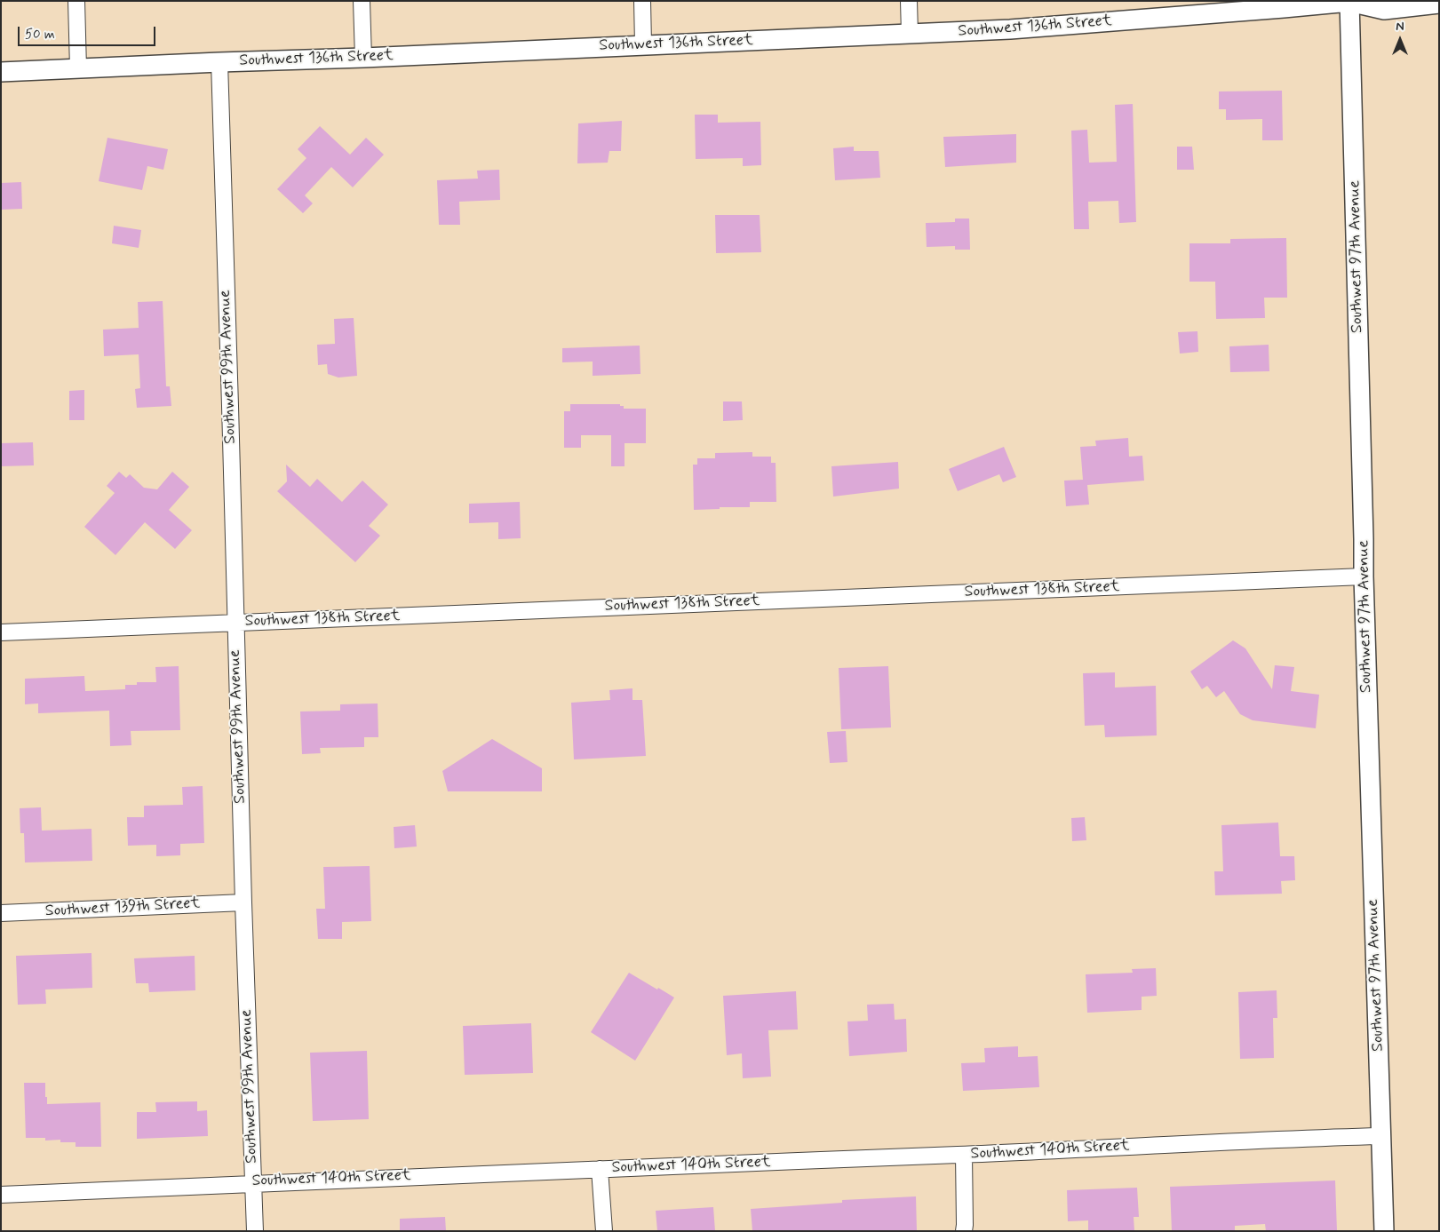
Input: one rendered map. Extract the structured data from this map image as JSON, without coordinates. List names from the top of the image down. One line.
{"streets":{"street":["Southwest 136th Street","Southwest 97th Avenue","Southwest 99th Avenue","Southwest 138th Street","Southwest 139th Street","Southwest 140th Street"]},"crossings":[["Southwest 136th Street","Southwest 97th Avenue"],["Southwest 136th Street","Southwest 99th Avenue"],["Southwest 97th Avenue","Southwest 138th Street"],["Southwest 97th Avenue","Southwest 140th Street"],["Southwest 99th Avenue","Southwest 138th Street"],["Southwest 99th Avenue","Southwest 139th Street"],["Southwest 99th Avenue","Southwest 140th Street"]],"scale_bar":"50 m","north":"top"}
